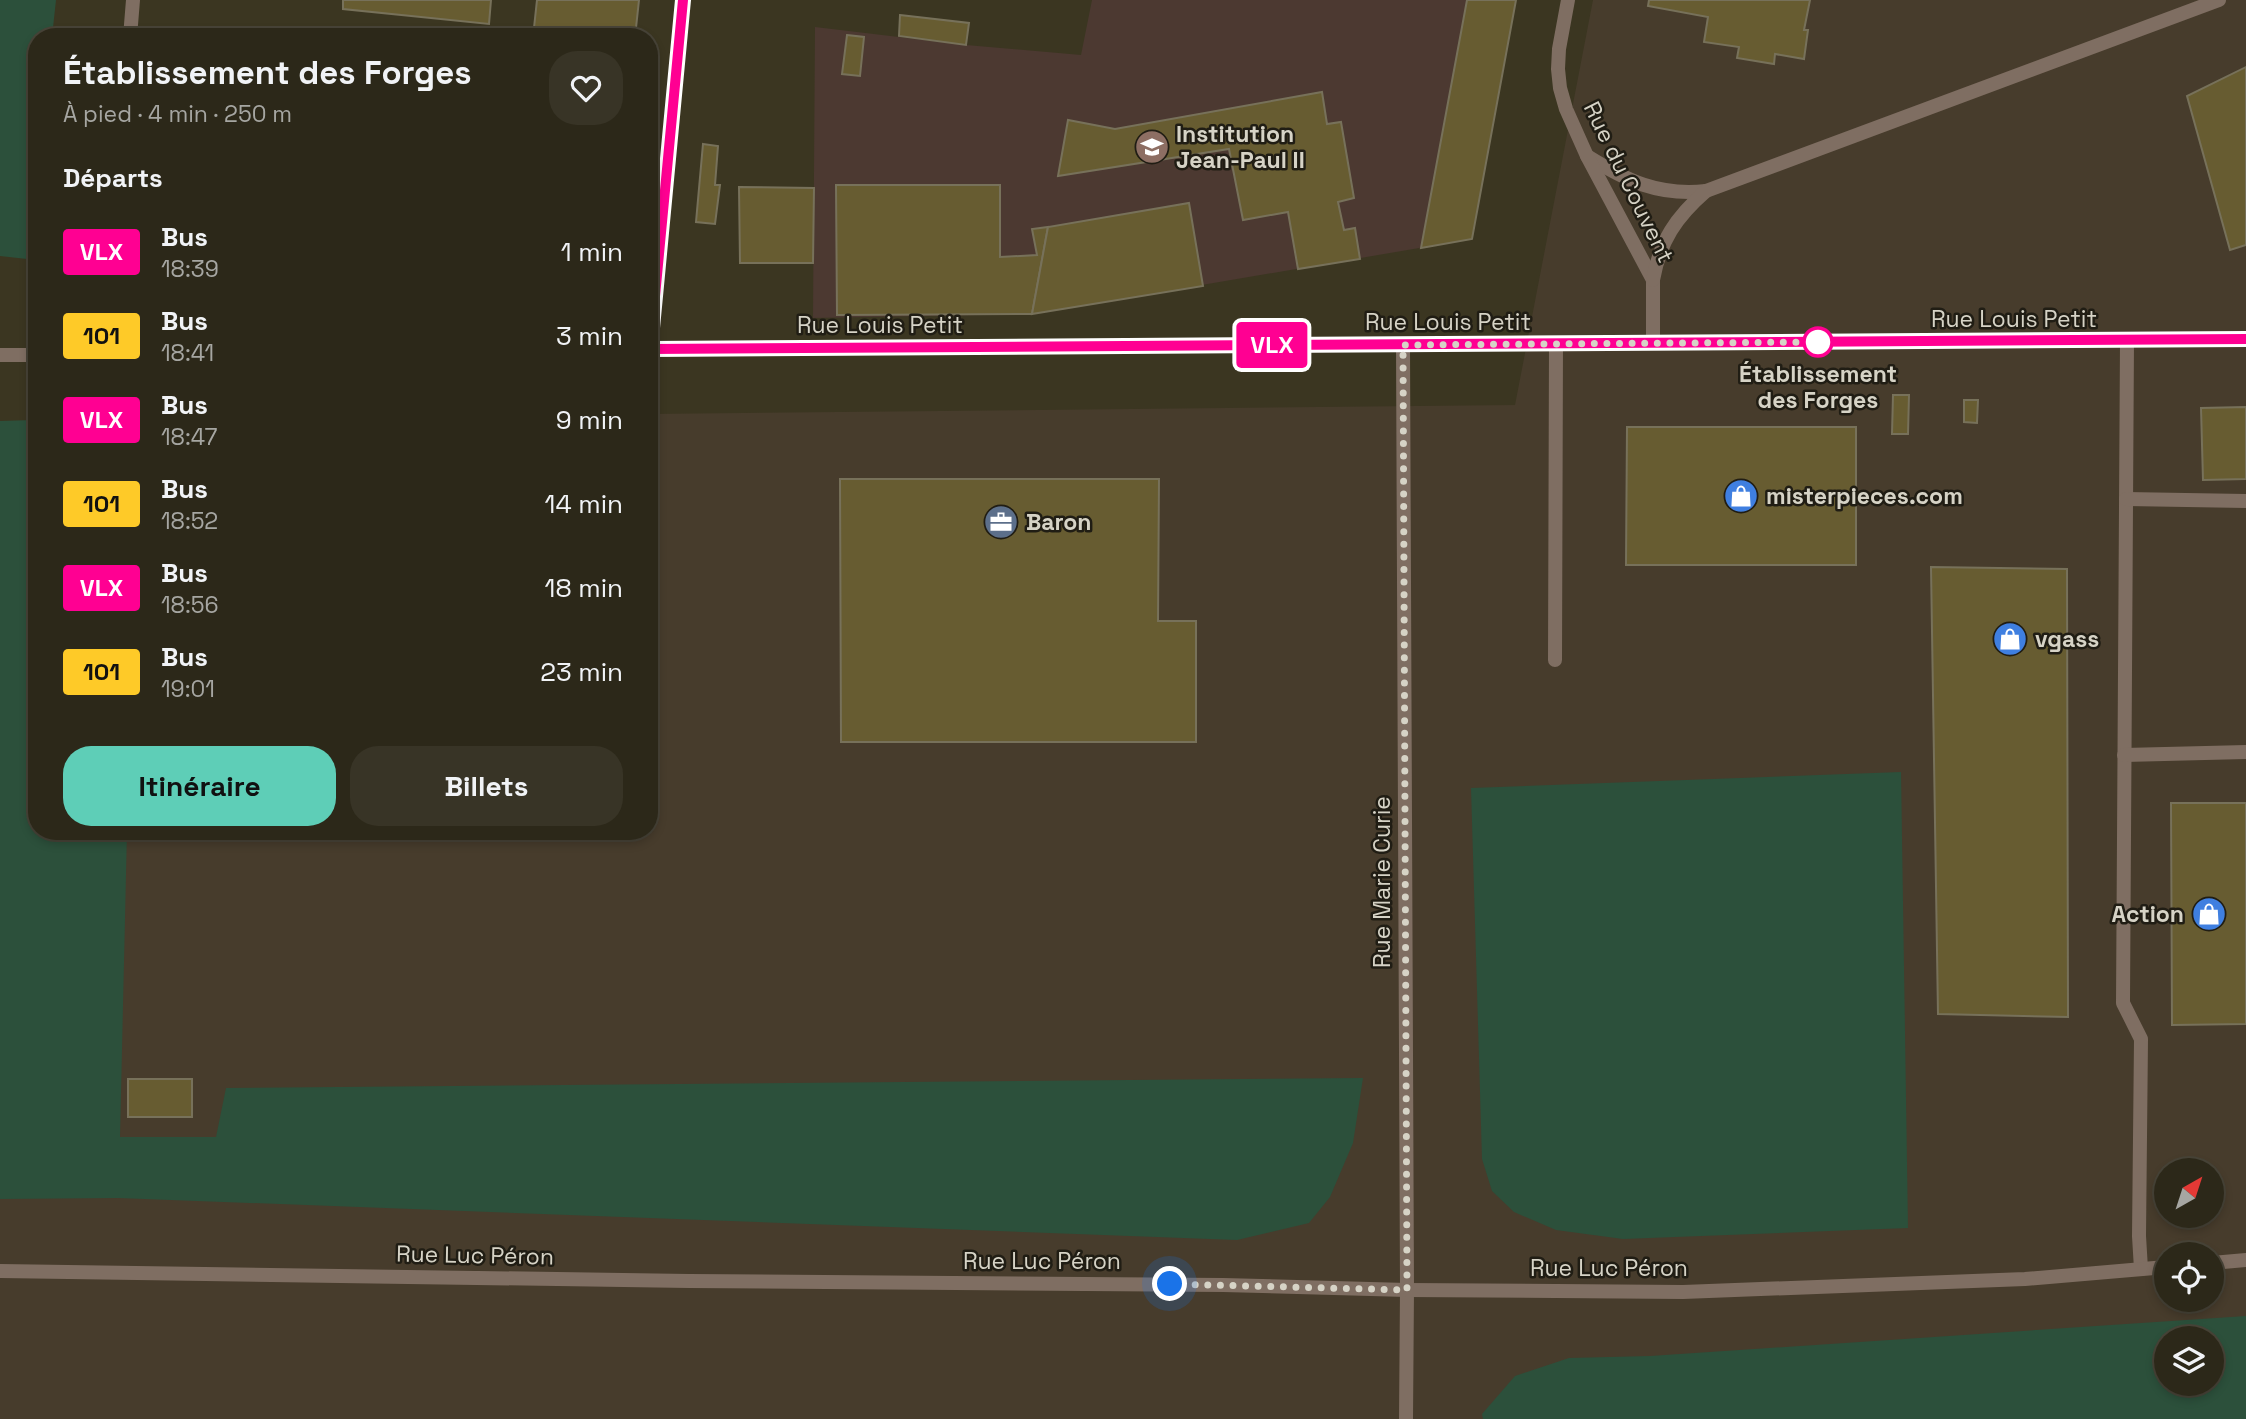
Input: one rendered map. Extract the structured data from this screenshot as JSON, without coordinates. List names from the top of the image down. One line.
{"streets":{"street":["Rue du Couvent","Rue Louis Petit","Rue Marie Curie","Rue Luc Péron"]},"crossings":[["Rue du Couvent","Rue Louis Petit"],["Rue Louis Petit","Rue Marie Curie"],["Rue Marie Curie","Rue Luc Péron"]],"places":{"school or university":["Institution Jean-Paul II"],"other":["Établissement des Forges"],"shop":["misterpieces.com","vgass","Action"],"office":["Baron"]},"lines":["bus line VLX"],"north":"top right","page":{"on_map":"VLX","heading":[["Établissement des Forges","À pied · 4 min · 250 m"],"Départs"],"list":[{"mark":"VLX","name":"Bus","note":"18:39","value":"1 min"},{"mark":"101","name":"Bus","note":"18:41","value":"3 min"},{"mark":"VLX","name":"Bus","note":"18:47","value":"9 min"},{"mark":"101","name":"Bus","note":"18:52","value":"14 min"},{"mark":"VLX","name":"Bus","note":"18:56","value":"18 min"},{"mark":"101","name":"Bus","note":"19:01","value":"23 min"}],"buttons":["Itinéraire","Billets"]}}
